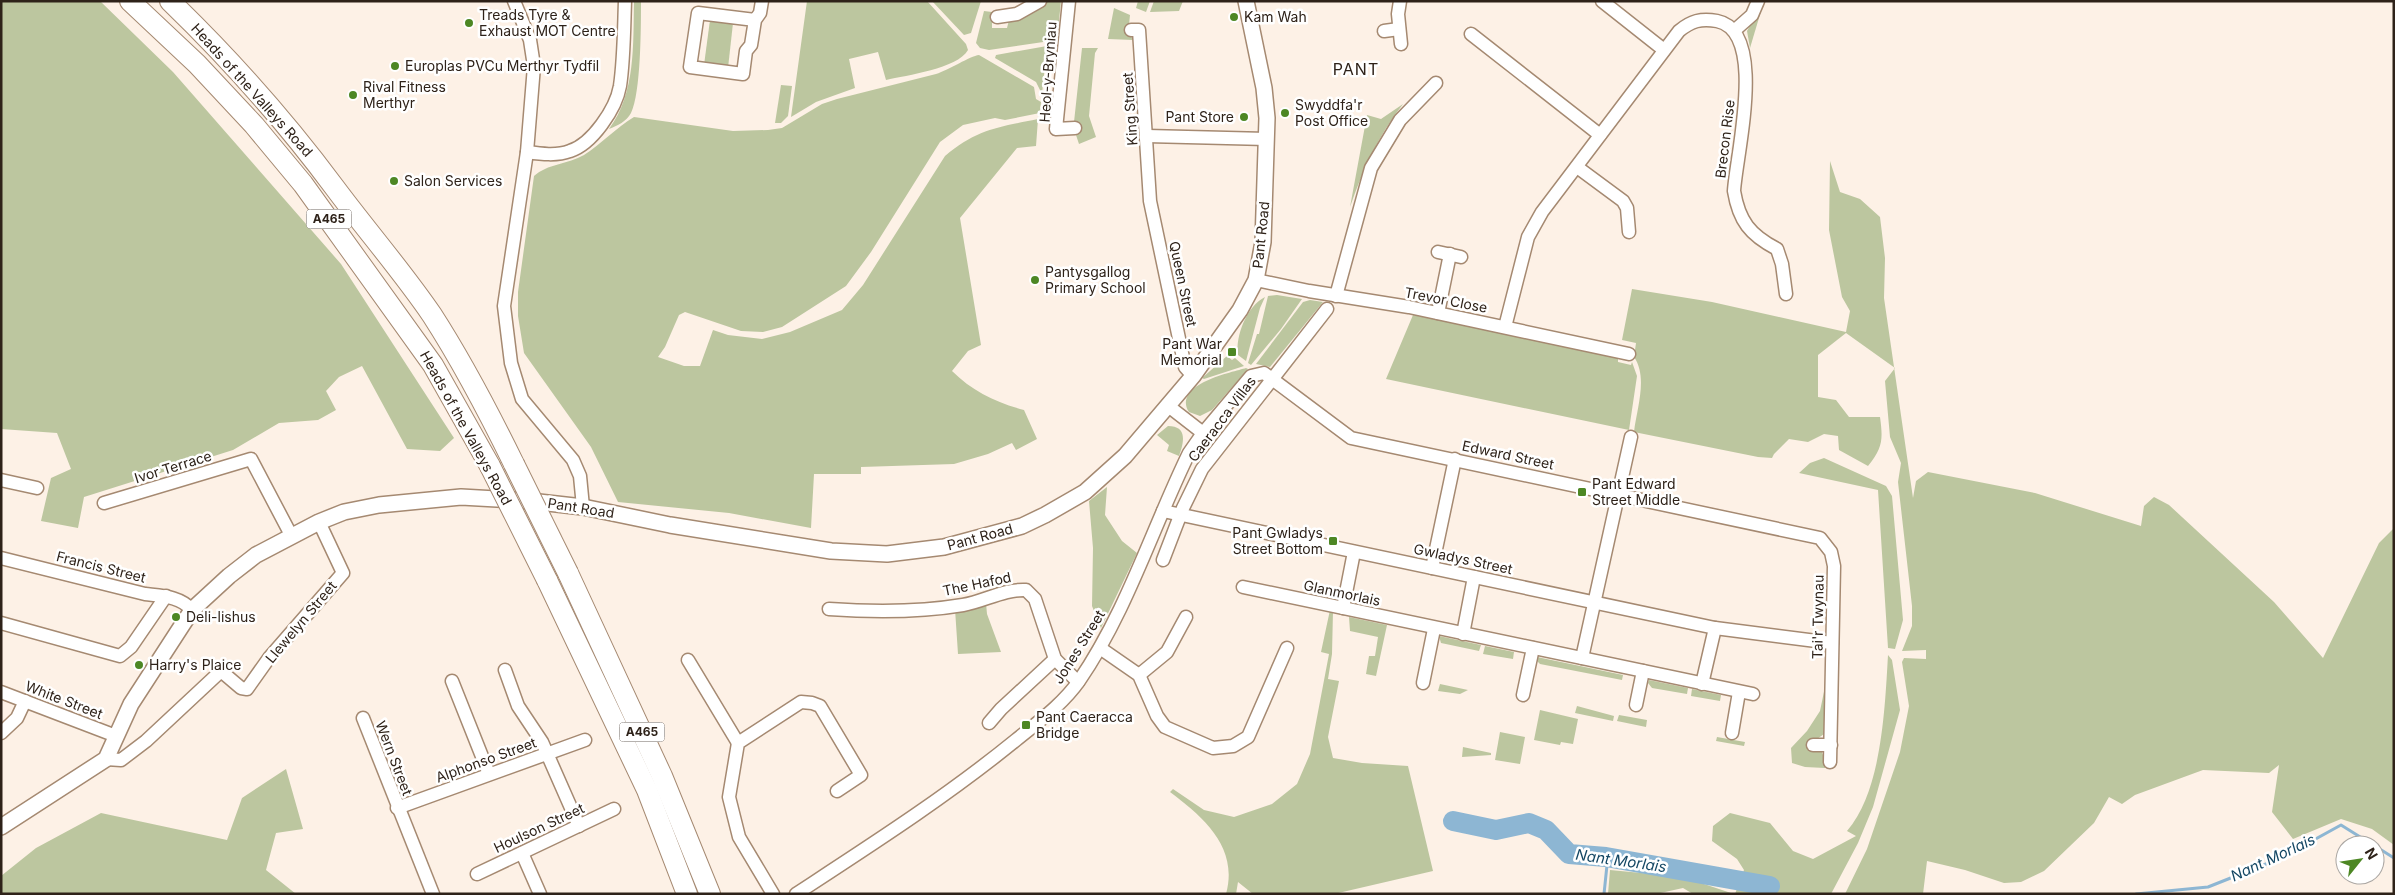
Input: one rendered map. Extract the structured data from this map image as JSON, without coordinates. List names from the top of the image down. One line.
{"streets":{"highway":["Heads of the Valleys Road","A465"],"street":["Heol-y-Bryniau","King Street","Brecon Rise","Pant Road","Queen Street","Trevor Close","Caeracca Villas","Edward Street","Ivor Terrace","Gwladys Street","Francis Street","The Hafod","Glanmorlais","Tai'r Twynau","Llewelyn Street","Jones Street","White Street","Wern Street","Alphonso Street","Houlson Street"]},"crossings":[["King Street","Queen Street"],["Pant Road","Queen Street"],["Pant Road","Trevor Close"],["Pant Road","Llewelyn Street"],["Caeracca Villas","Edward Street"],["Caeracca Villas","Gwladys Street"],["Edward Street","Tai'r Twynau"],["Edward Street","Jones Street"],["Gwladys Street","Tai'r Twynau"],["Gwladys Street","Jones Street"],["The Hafod","Jones Street"],["Wern Street","Alphonso Street"]],"districts":["PANT"],"water":["Nant Morlais"],"places":{"other":["Kam Wah","Treads Tyre & Exhaust MOT Centre","Europlas PVCu Merthyr Tydfil","Rival Fitness Merthyr","Swyddfa'r Post Office","Pant Store","Salon Services","Pantysgallog Primary School","Deli-lishus","Harry's Plaice"],"transit":["Pant War Memorial","Pant Edward Street Middle","Pant Gwladys Street Bottom","Pant Caeracca Bridge"]},"north":"top right"}
